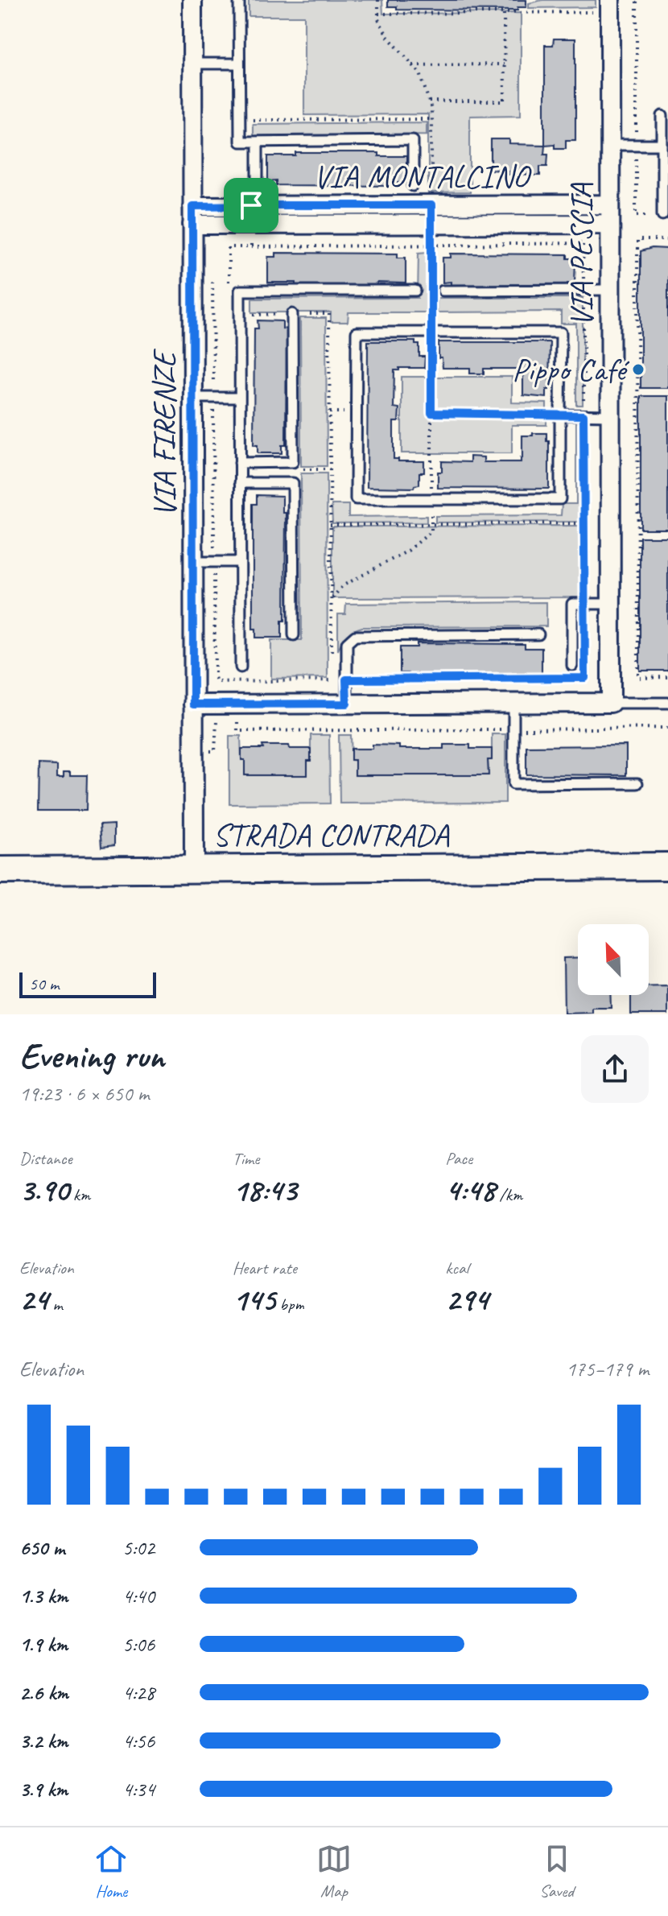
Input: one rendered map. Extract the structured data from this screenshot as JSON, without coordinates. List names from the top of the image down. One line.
{"streets":{"street":["VIA MONTALCINO","VIA PESCIA","VIA FIRENZE","STRADA CONTRADA"]},"crossings":[["VIA MONTALCINO","VIA PESCIA"],["VIA MONTALCINO","VIA FIRENZE"],["VIA FIRENZE","STRADA CONTRADA"]],"places":["Pippo Café"],"scale_bar":"50 m","north":"top left","page":{"scale":"50 m","heading":["Evening run","19:23 · 6 × 650 m"],"stats":[["Distance","3.90 km"],["Time","18:43"],["Pace","4:48 /km"],["Elevation","24 m"],["Heart rate","145 bpm"],["kcal","294"]],"chart":["Elevation","175–179 m"],"list":[{"name":"650 m","note":"5:02"},{"name":"1.3 km","note":"4:40"},{"name":"1.9 km","note":"5:06"},{"name":"2.6 km","note":"4:28"},{"name":"3.2 km","note":"4:56"},{"name":"3.9 km","note":"4:34"}],"tabs":["Home","Map","Saved"]}}
